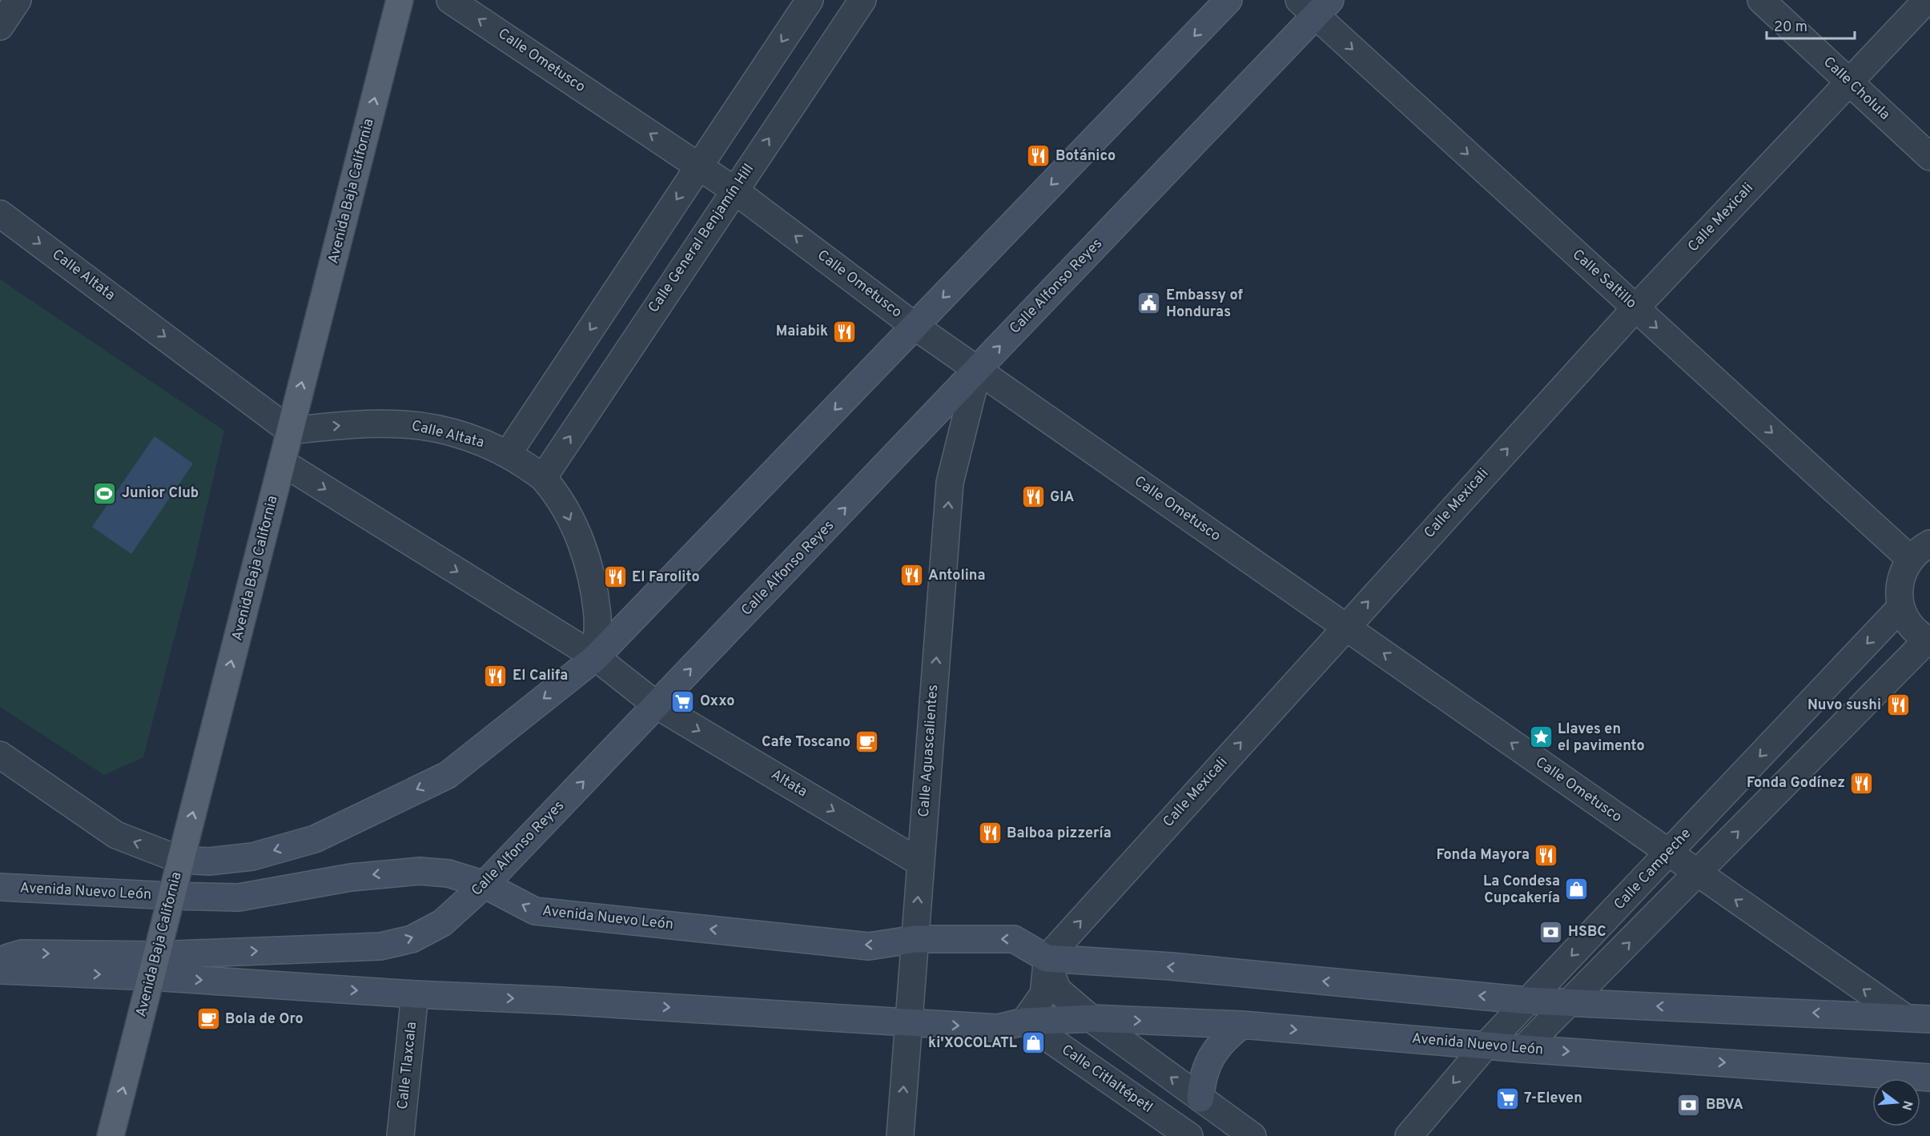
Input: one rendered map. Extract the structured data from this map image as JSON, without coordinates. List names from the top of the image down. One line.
{"streets":{"main road":["Avenida Baja California","Calle Alfonso Reyes","Avenida Nuevo León"],"street":["Calle Ometusco","Calle Cholula","Calle Mexicali","Calle General Benjamín Hill","Calle Altata","Calle Saltillo","Calle Aguascalientes","Altata","Calle Campeche","Calle Tlaxcala","Calle Citlaltépetl"]},"crossings":[["Calle Ometusco","Calle Mexicali"],["Calle Ometusco","Calle General Benjamín Hill"],["Calle Ometusco","Calle Alfonso Reyes"],["Calle Ometusco","Calle Aguascalientes"],["Calle Ometusco","Calle Campeche"],["Calle Ometusco","Avenida Nuevo León"],["Calle Cholula","Calle Mexicali"],["Avenida Baja California","Calle Altata"],["Avenida Baja California","Calle Alfonso Reyes"],["Avenida Baja California","Avenida Nuevo León"],["Calle Mexicali","Calle Saltillo"],["Calle Mexicali","Avenida Nuevo León"],["Calle General Benjamín Hill","Calle Altata"],["Calle Altata","Altata"],["Calle Saltillo","Calle Alfonso Reyes"],["Calle Alfonso Reyes","Calle Aguascalientes"],["Calle Alfonso Reyes","Altata"],["Calle Alfonso Reyes","Avenida Nuevo León"],["Calle Aguascalientes","Altata"],["Calle Aguascalientes","Avenida Nuevo León"],["Calle Campeche","Avenida Nuevo León"],["Avenida Nuevo León","Calle Tlaxcala"],["Avenida Nuevo León","Calle Citlaltépetl"]],"one_way":["Calle Ometusco","Avenida Baja California","Calle Mexicali","Calle Saltillo","Calle Aguascalientes","Altata"],"places":{"restaurant":["Botánico","Maiabik","GIA","Antolina","El Farolito","El Califa","Nuvo sushi","Fonda Godínez","Balboa pizzería","Fonda Mayora"],"public building":["Embassy of Honduras"],"sports":["Junior Club"],"supermarket":["Oxxo","7-Eleven"],"place":["Llaves en el pavimento"],"cafe":["Cafe Toscano","Bola de Oro"],"shop":["La Condesa Cupcakería","ki'XOCOLATL"],"bank":["HSBC","BBVA"]},"scale_bar":"20 m","north":"right"}
